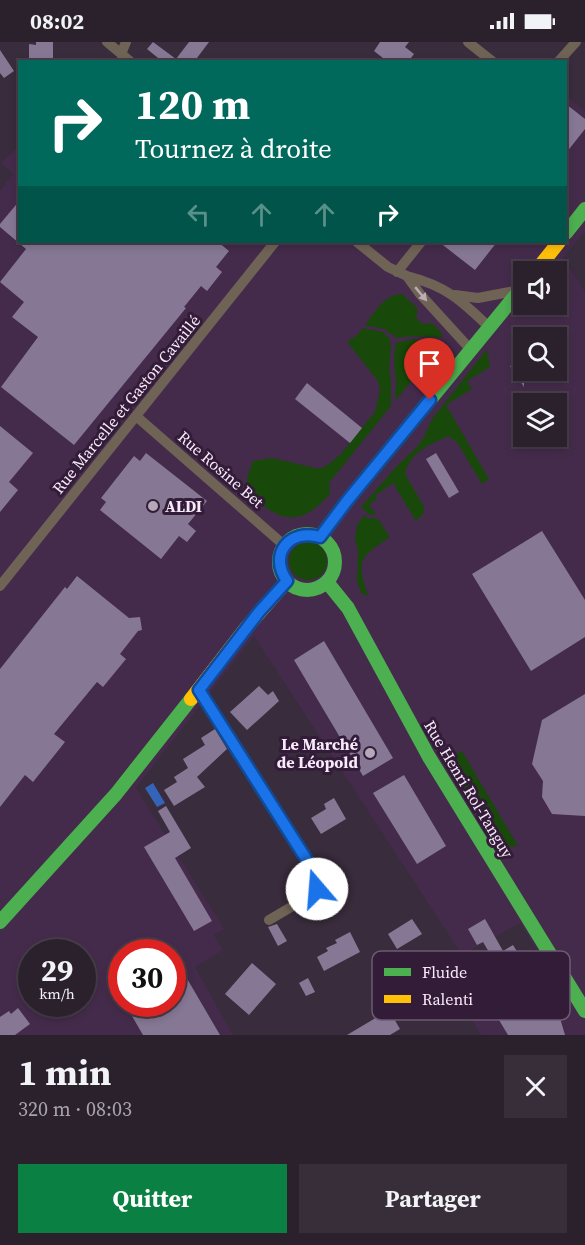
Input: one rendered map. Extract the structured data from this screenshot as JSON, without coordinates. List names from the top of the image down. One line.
{"streets":{"main road":["Rue Henri Rol-Tanguy"],"street":["Rue Marcelle et Gaston Cavaillé","Rue Rosine Bet"]},"crossings":[["Rue Marcelle et Gaston Cavaillé","Rue Rosine Bet"],["Rue Rosine Bet","Rue Henri Rol-Tanguy"]],"places":["ALDI","Le Marché de Léopold"],"legend":["Fluide","Ralenti"],"page":{"status":"08:02","turn":["120 m","Tournez à droite"],"speed":"29 km/h","limit":"30","heading":["1 min","320 m · 08:03"],"buttons":["Quitter","Partager"]}}
